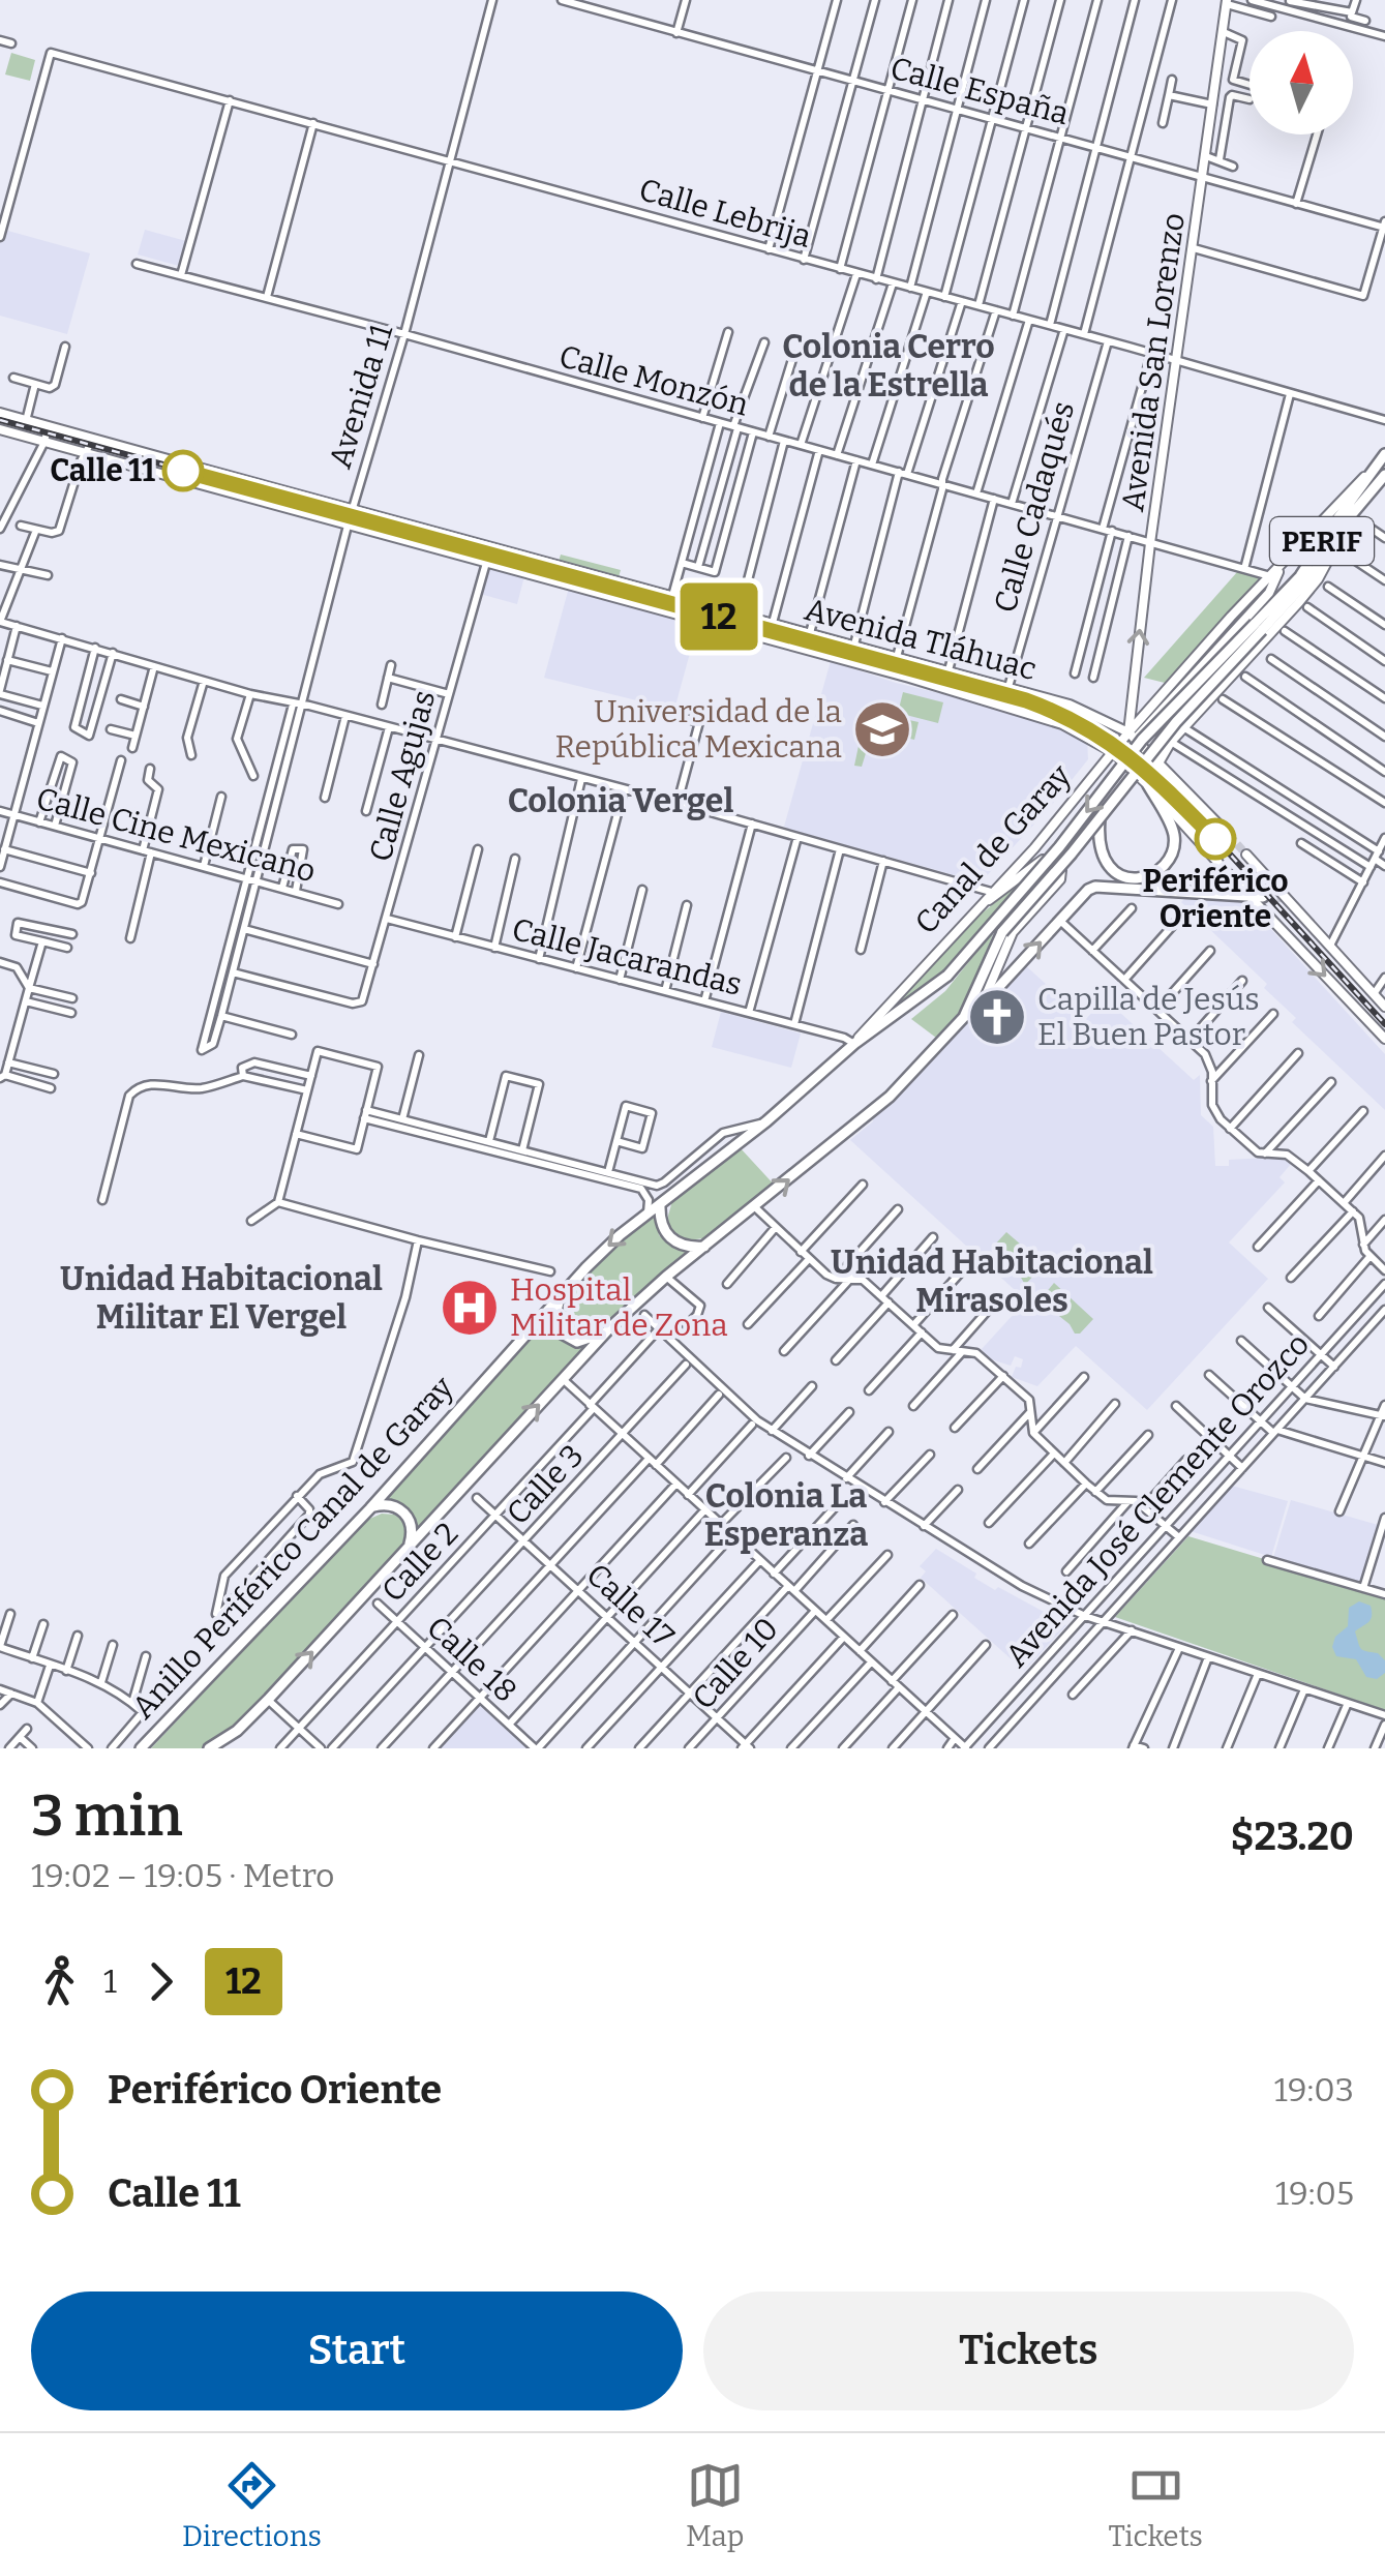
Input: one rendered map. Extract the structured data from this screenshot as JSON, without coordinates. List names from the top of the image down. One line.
{"streets":{"highway":["PERIF","Canal de Garay","Anillo Periférico Canal de Garay"],"main road":["Avenida San Lorenzo","Avenida Tláhuac"],"street":["Calle España","Calle Lebrija","Calle Monzón","Avenida 11","Calle Cadaqués","Calle Agujas","Calle Cine Mexicano","Calle Jacarandas","Calle 3","Avenida José Clemente Orozco","Calle 2","Calle 17","Calle 18","Calle 10"]},"crossings":[["Calle España","Avenida San Lorenzo"],["Calle Lebrija","Avenida San Lorenzo"],["Calle Lebrija","Avenida 11"],["Calle Lebrija","Calle Cadaqués"],["Avenida San Lorenzo","Calle Monzón"],["Avenida San Lorenzo","Avenida Tláhuac"],["Avenida San Lorenzo","Canal de Garay"],["Calle Monzón","Avenida 11"],["Calle Monzón","Calle Cadaqués"],["Calle Monzón","Canal de Garay"],["Avenida 11","Avenida Tláhuac"],["Avenida 11","Calle Agujas"],["Avenida 11","Calle Cine Mexicano"],["Calle Cadaqués","Avenida Tláhuac"],["PERIF","Canal de Garay"],["Avenida Tláhuac","Calle Agujas"],["Avenida Tláhuac","Canal de Garay"],["Calle Agujas","Calle Jacarandas"],["Canal de Garay","Calle Jacarandas"],["Canal de Garay","Anillo Periférico Canal de Garay"],["Calle Jacarandas","Anillo Periférico Canal de Garay"],["Calle 3","Calle 17"],["Calle 3","Calle 18"],["Calle 2","Calle 17"],["Calle 2","Calle 18"],["Calle 17","Calle 10"]],"districts":["Colonia Cerro de la Estrella","Colonia Vergel","Unidad Habitacional Mirasoles","Unidad Habitacional Militar El Vergel","Colonia La Esperanza"],"places":{"other":["Calle 11","Periférico Oriente"],"school or university":["Universidad de la República Mexicana"],"church":["Capilla de Jesús El Buen Pastor"],"hospital":["Hospital Militar de Zona"]},"lines":["metro line 12"],"north":"top","page":{"on_map":"12","heading":["3 min","19:02 – 19:05 · Metro","$23.20"],"legs":["1","12"],"list":[{"name":"Periférico Oriente","value":"19:03"},{"name":"Calle 11","value":"19:05"}],"buttons":["Start","Tickets"],"tabs":["Directions","Map","Tickets"]}}
